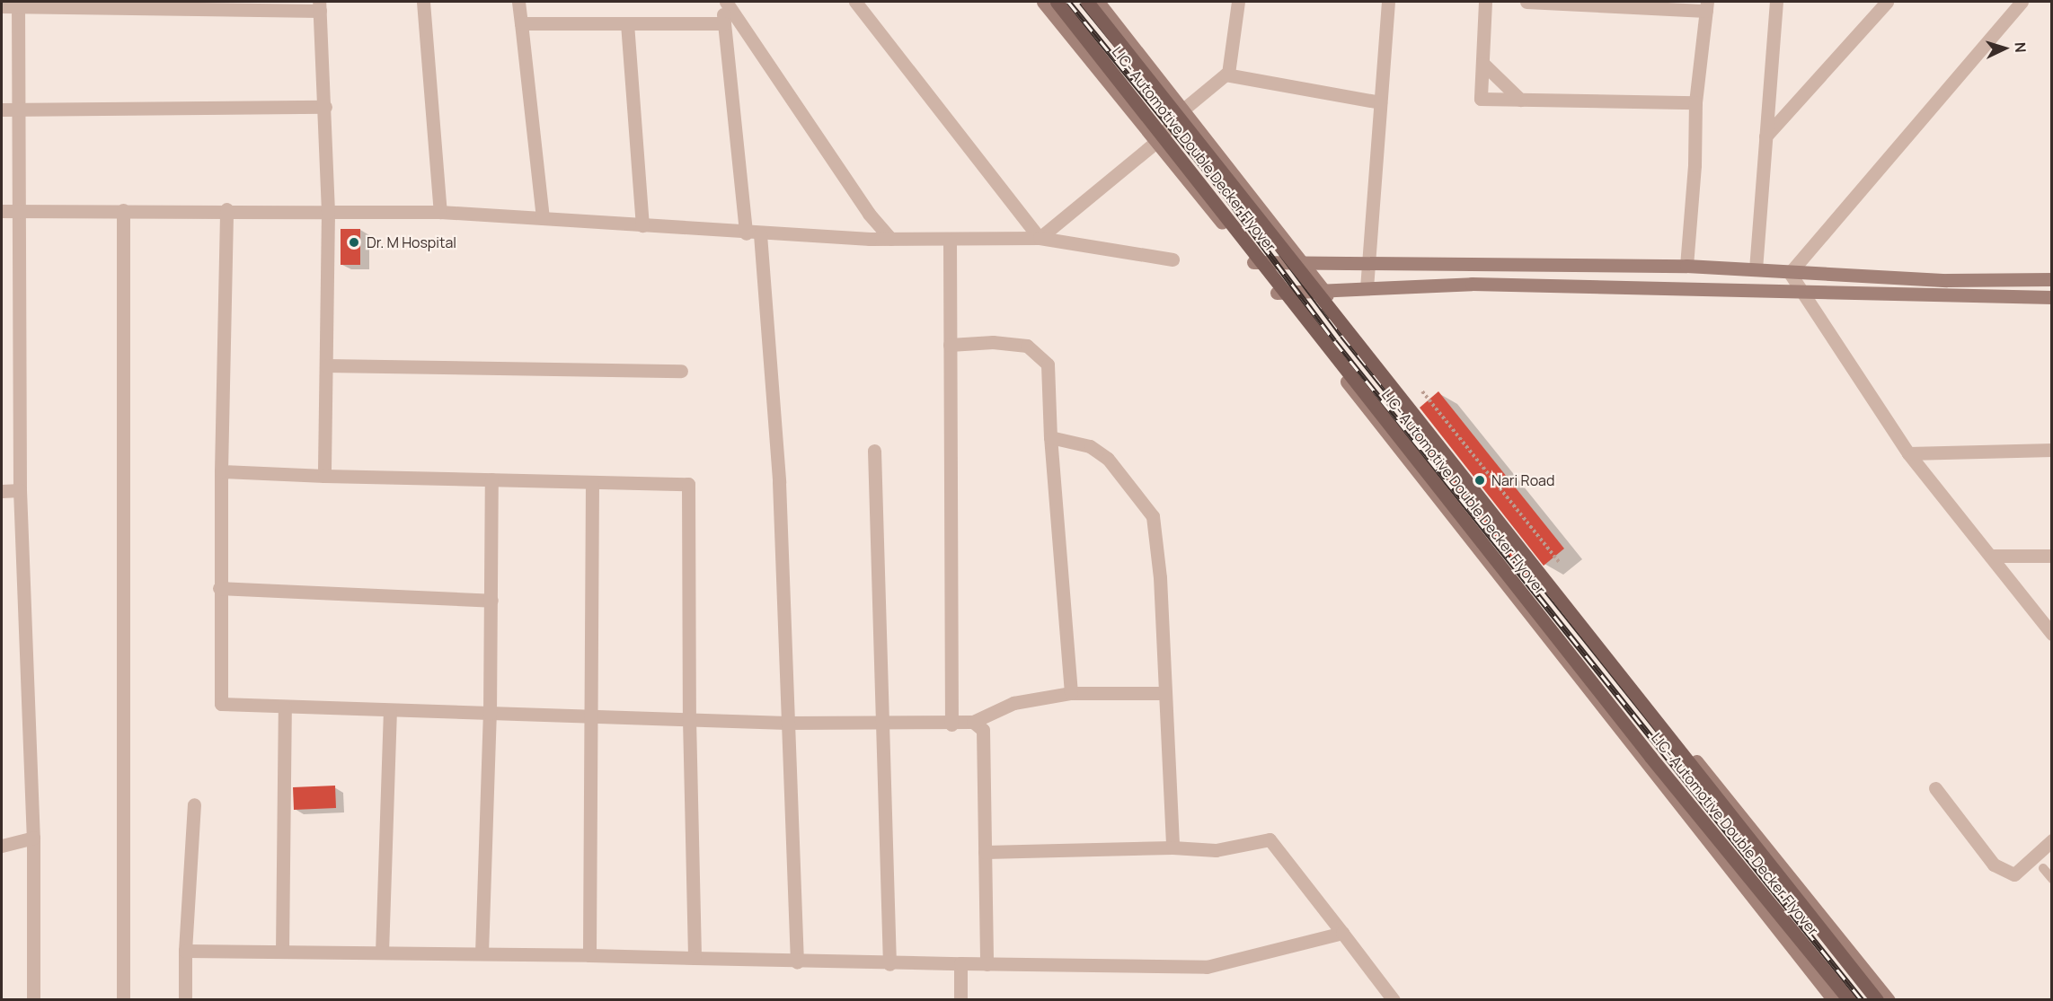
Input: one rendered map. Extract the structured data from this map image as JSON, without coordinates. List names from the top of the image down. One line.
{"streets":{"main road":["LIC- Automotive Double Decker Flyover"]},"places":["Dr. M Hospital","Nari Road"],"north":"right"}
